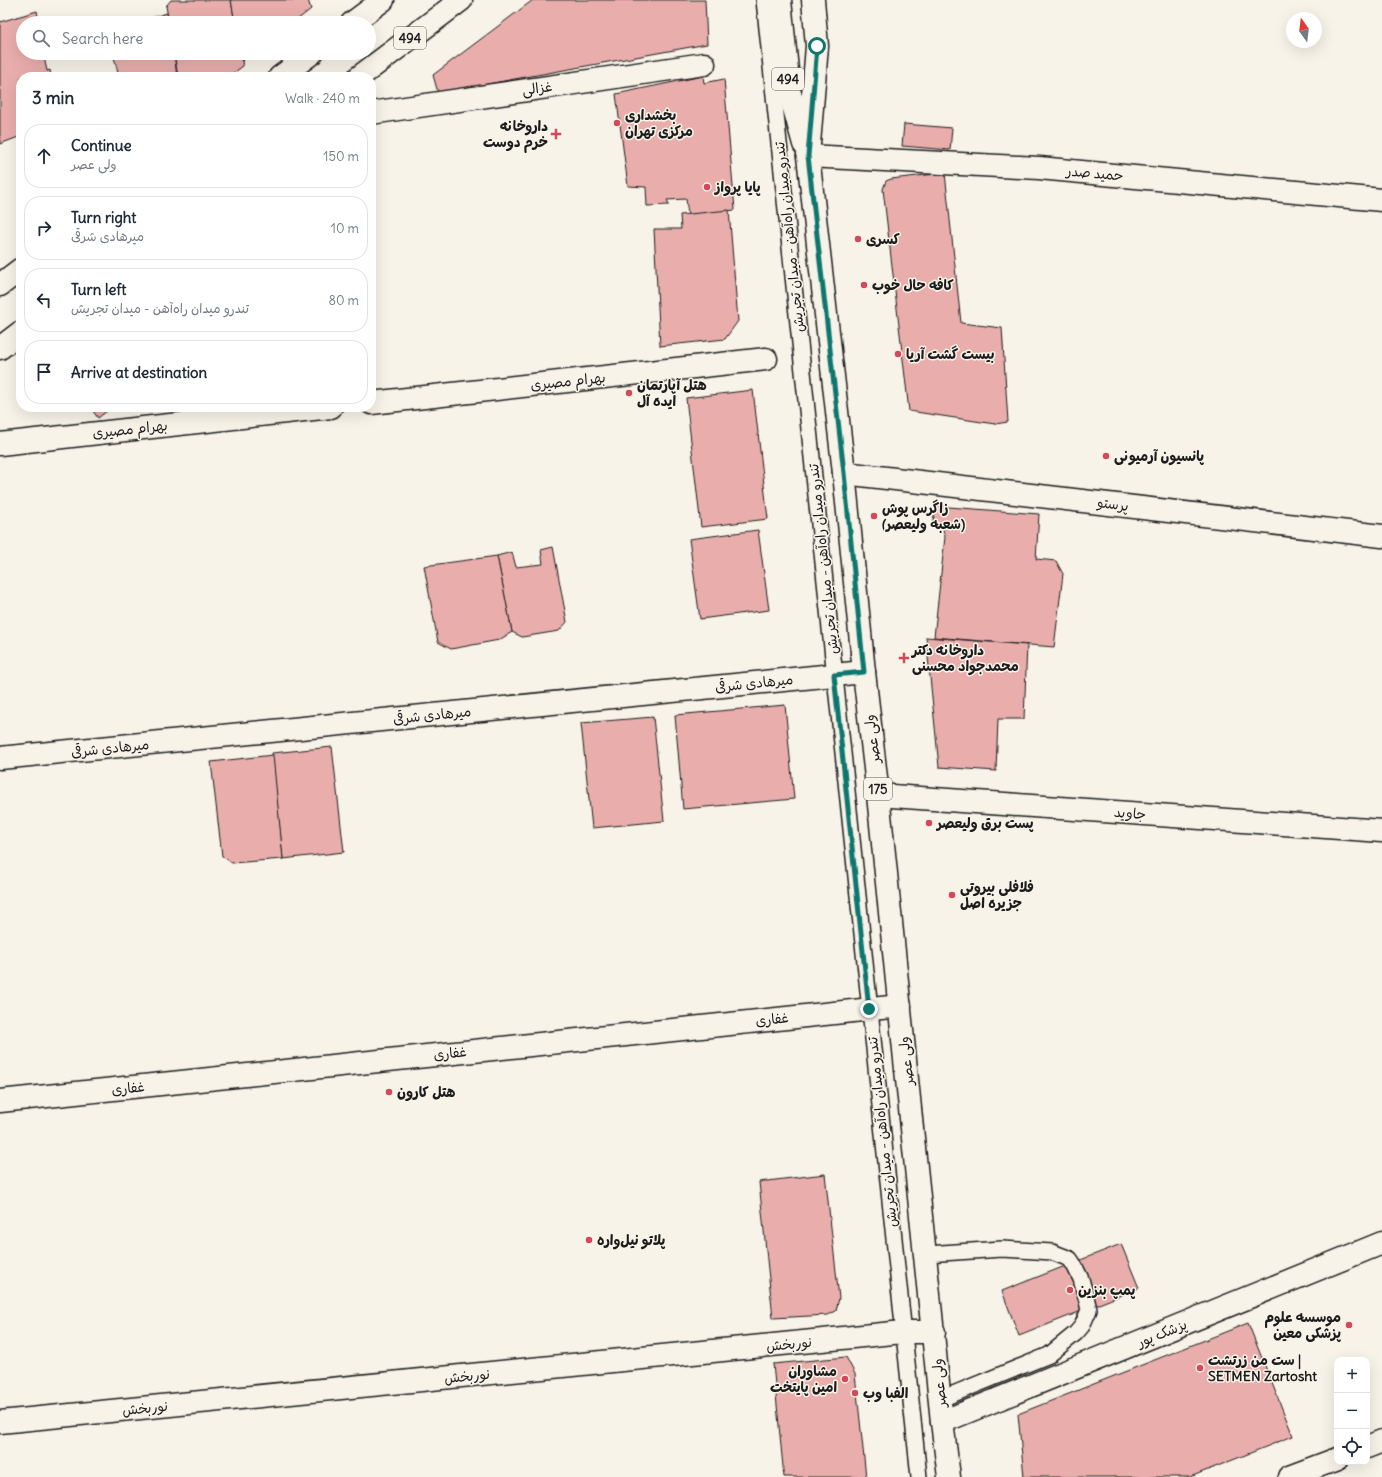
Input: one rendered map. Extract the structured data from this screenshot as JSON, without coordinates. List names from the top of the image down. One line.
{"streets":{"street":["494","غزالی","حمید صدر","بهرام مصیری","پرستو","میرهادی شرقی","ولی عصر","175","جاوید","غفاری","پزشک پور","نوربخش"],"lane":["تندرو میدان راه‌آهن - میدان تجریش"]},"crossings":[["494","حمید صدر"],["494","ولی عصر"],["حمید صدر","ولی عصر"],["تندرو میدان راه‌آهن - میدان تجریش","میرهادی شرقی"],["تندرو میدان راه‌آهن - میدان تجریش","غفاری"],["تندرو میدان راه‌آهن - میدان تجریش","نوربخش"],["پرستو","ولی عصر"],["میرهادی شرقی","ولی عصر"],["ولی عصر","جاوید"],["ولی عصر","غفاری"],["ولی عصر","پزشک پور"],["ولی عصر","نوربخش"]],"places":{"other":["بخشداری مرکزی تهران","پایا پرواز","كسرى","کافه حال خوب","بیست گشت آریا","هتل آپارتمان ایده آل","پانسیون آرمیونی","زاگرس پوش (شعبه ولیعصر)","پست برق ولیعصر","فلافلی بیروتی جزیره اصل","هتل کارون","پلاتو نیل‌واره","پمپ بنزین","موسسه علوم پزشکی معین","ست من زرتشت | SETMEN Zartosht","مشاوران امین پایتخت","الفبا وب"],"health":["داروخانه خرم دوست","داروخانه دکتر محمدجواد محسنی"]},"north":"top","page":{"search":"Search here","heading":["3 min","Walk · 240 m"],"list":[["Continue","ولی عصر","150 m"],["Turn right","میرهادی شرقی","10 m"],["Turn left","تندرو میدان راه‌آهن - میدان تجریش","80 m"],"Arrive at destination"],"map_buttons":["+","−"]}}
